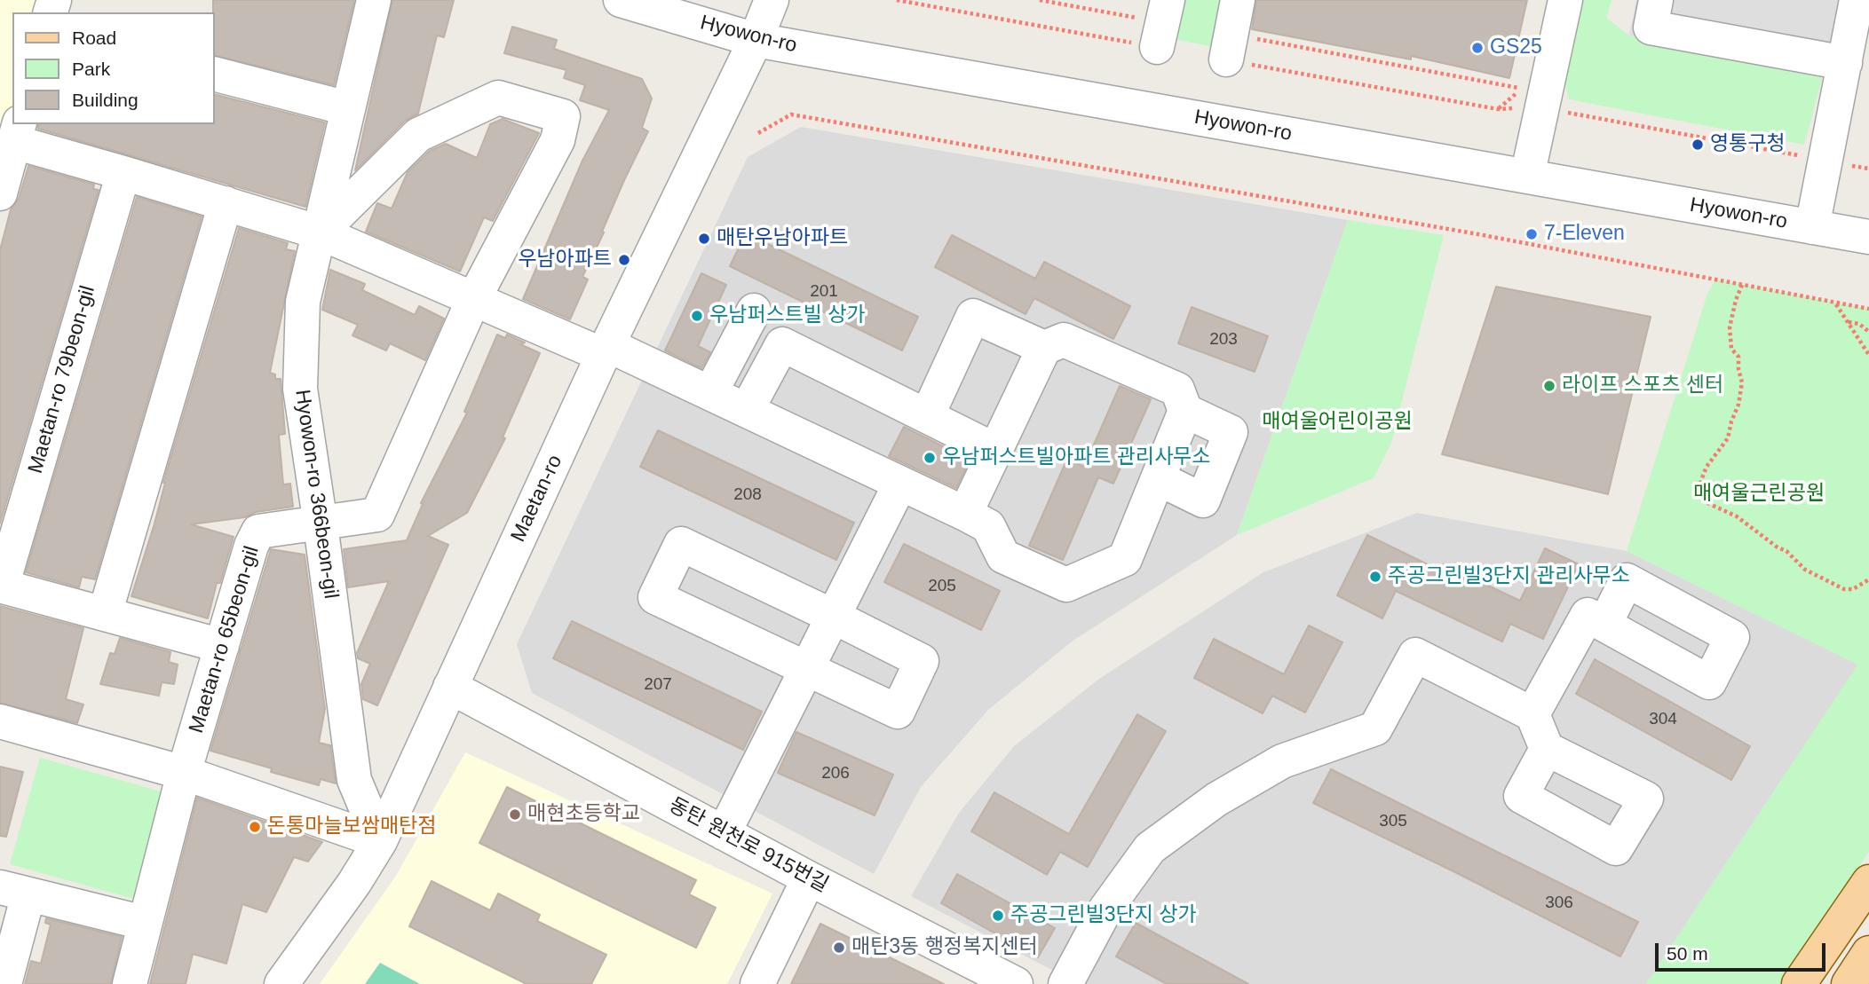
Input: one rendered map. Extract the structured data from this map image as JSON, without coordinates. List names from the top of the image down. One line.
{"streets":{"street":["Hyowon-ro","Maetan-ro 79beon-gil","Hyowon-ro 366beon-gil","Maetan-ro","Maetan-ro 65beon-gil","동탄 원천로 915번길"]},"crossings":[["Hyowon-ro","Maetan-ro"],["Hyowon-ro 366beon-gil","Maetan-ro"],["Hyowon-ro 366beon-gil","Maetan-ro 65beon-gil"],["Maetan-ro","동탄 원천로 915번길"]],"parks":["매여울어린이공원","매여울근린공원"],"places":["GS25","영통구청","7-Eleven","매탄우남아파트","우남아파트","우남퍼스트빌 상가","라이프 스포츠 센터","우남퍼스트빌아파트 관리사무소","주공그린빌3단지 관리사무소","매현초등학교","돈통마늘보쌈매탄점","주공그린빌3단지 상가","매탄3동 행정복지센터"],"house_numbers":["201","203","208","205","207","304","206","305","306"],"legend":["Road","Park","Building"],"scale_bar":"50 m"}
